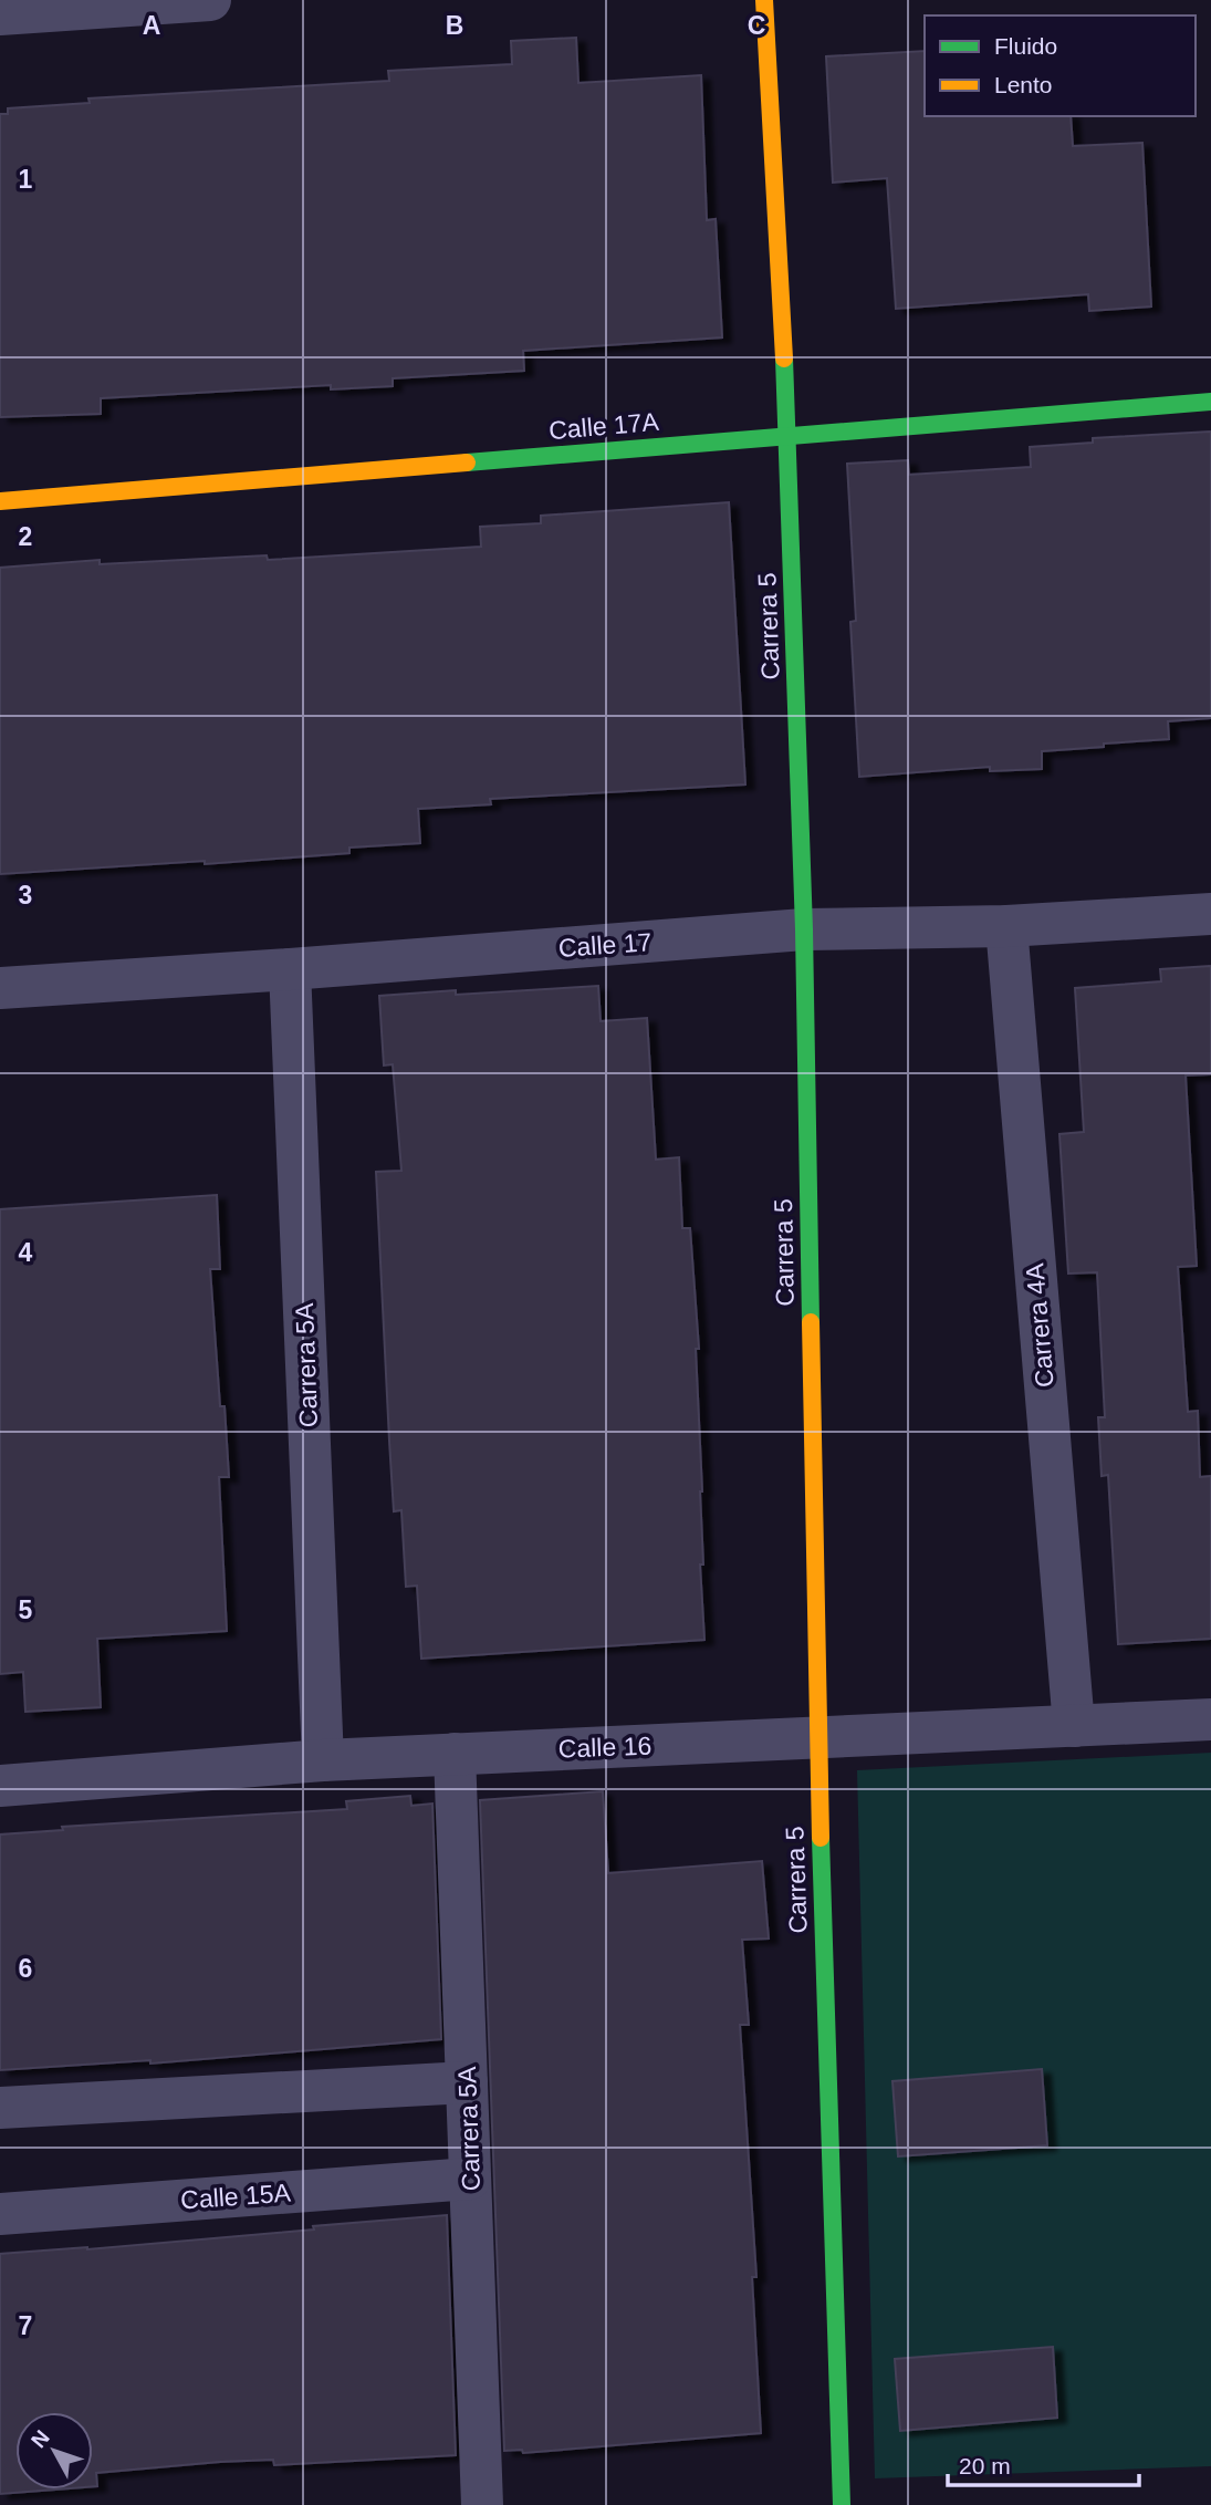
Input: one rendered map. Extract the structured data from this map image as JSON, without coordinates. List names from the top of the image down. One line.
{"streets":{"street":["Calle 17A","Carrera 5","Calle 17","Carrera 4A","Carrera 5A","Calle 16","Calle 15A"]},"crossings":[["Calle 17A","Carrera 5"],["Carrera 5","Calle 17"],["Carrera 5","Calle 16"],["Calle 17","Carrera 4A"],["Calle 17","Carrera 5A"],["Carrera 4A","Calle 16"],["Carrera 5A","Calle 16"],["Carrera 5A","Calle 15A"]],"legend":["Fluido","Lento"],"scale_bar":"20 m","north":"top left","grid":{"columns":["A","B","C"],"rows":["1","2","3","4","5","6","7"]}}
